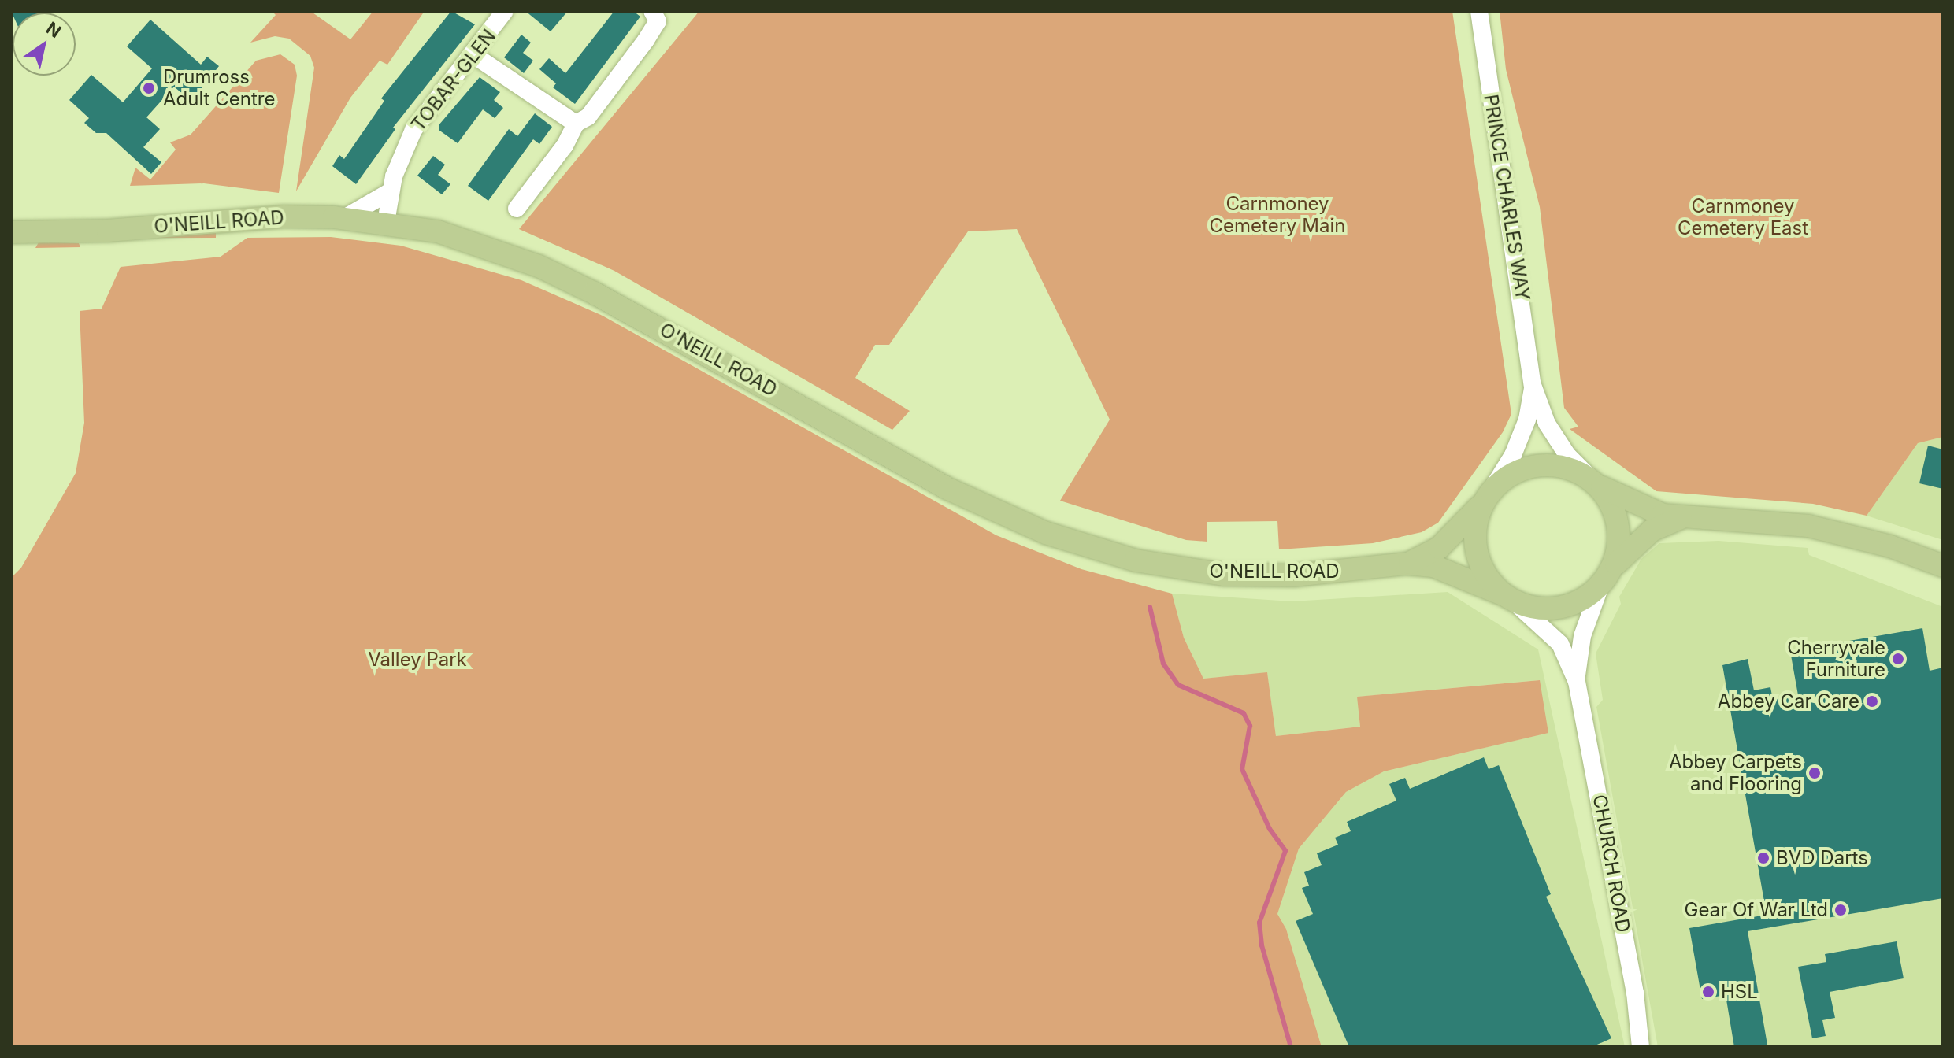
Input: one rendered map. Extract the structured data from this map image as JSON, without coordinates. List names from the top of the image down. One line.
{"streets":{"main road":["O'NEILL ROAD"],"street":["TOBAR-GLEN","PRINCE CHARLES WAY","CHURCH ROAD"]},"crossings":[["TOBAR-GLEN","O'NEILL ROAD"],["PRINCE CHARLES WAY","O'NEILL ROAD"],["PRINCE CHARLES WAY","CHURCH ROAD"],["O'NEILL ROAD","CHURCH ROAD"]],"parks":["Carnmoney Cemetery Main","Carnmoney Cemetery East","Valley Park"],"places":["Drumross Adult Centre","Cherryvale Furniture","Abbey Car Care","Abbey Carpets and Flooring","BVD Darts","Gear Of War Ltd","HSL"],"north":"top right"}
